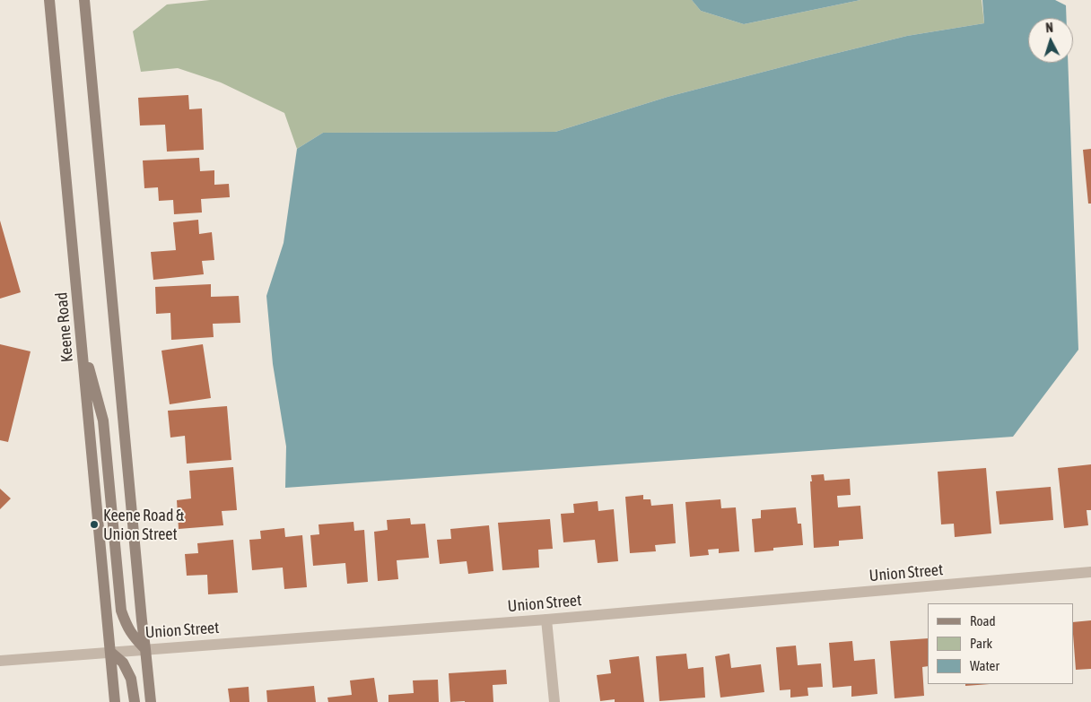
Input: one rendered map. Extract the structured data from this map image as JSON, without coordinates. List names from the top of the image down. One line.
{"streets":{"main road":["Keene Road"],"street":["Union Street"]},"crossings":[["Keene Road","Union Street"]],"places":["Keene Road & Union Street"],"legend":["Road","Park","Water"],"north":"top"}
